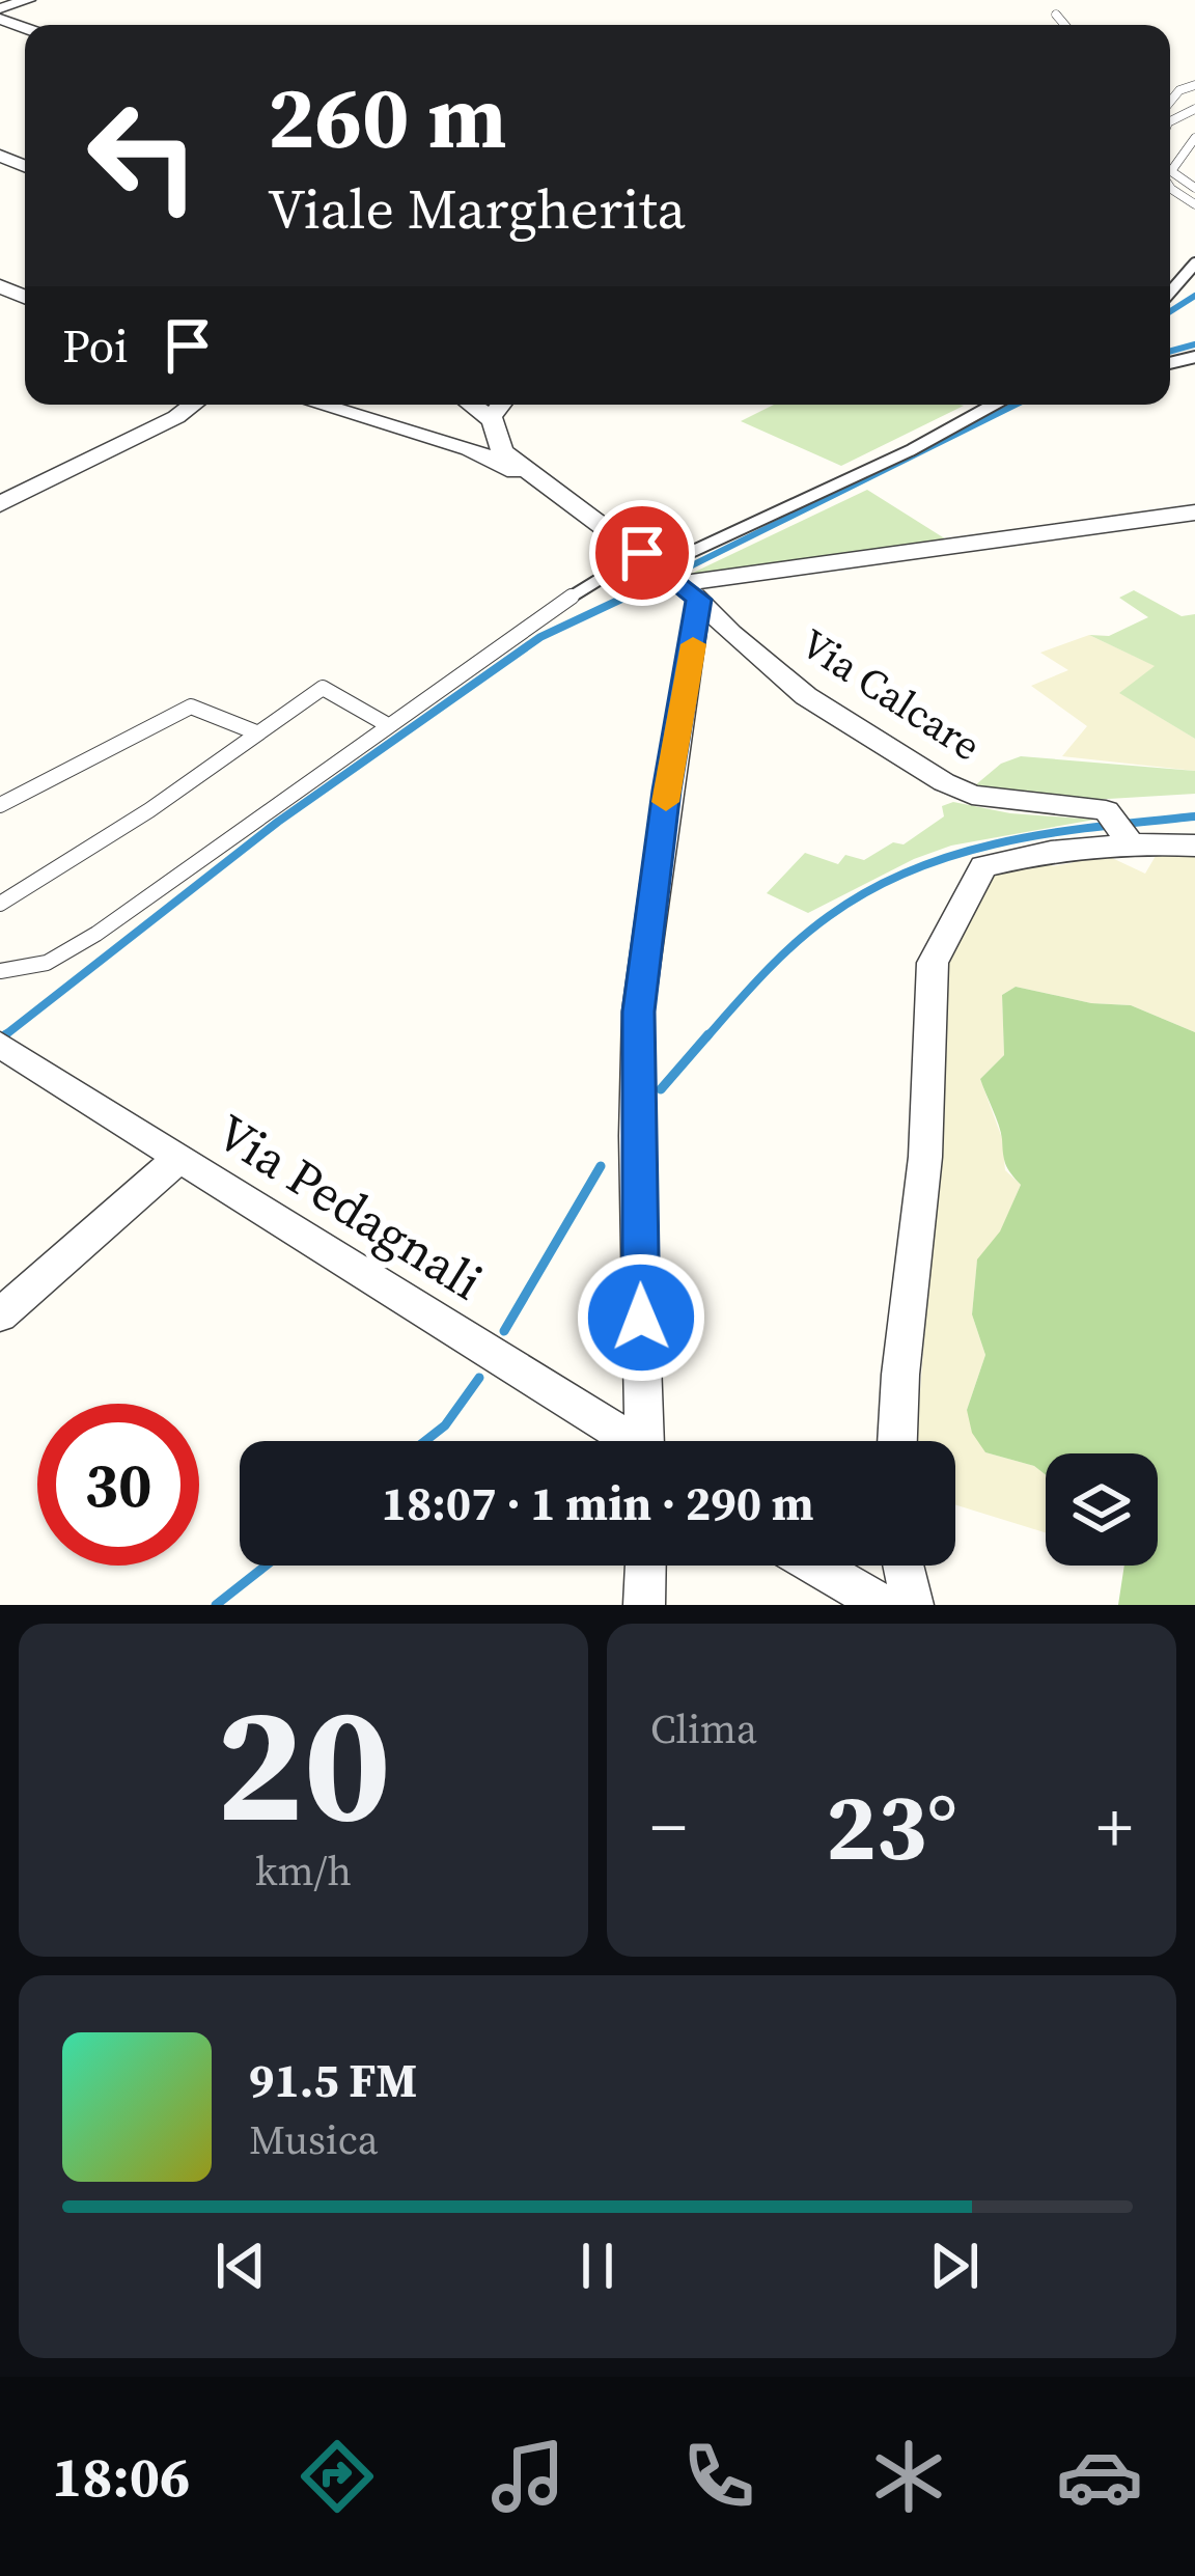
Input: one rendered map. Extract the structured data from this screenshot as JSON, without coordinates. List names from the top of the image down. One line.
{"streets":{"street":["Via Calcare","Via Pedagnali"]},"page":{"turn":["260 m","Viale Margherita"],"then":"Poi","limit":"30","trip":"18:07 · 1 min · 290 m","tile":[["20","km/h"],"Clima"],"heat":["−","23°","+"],"song":["91.5 FM","Musica"],"tabs":"18:06"}}
